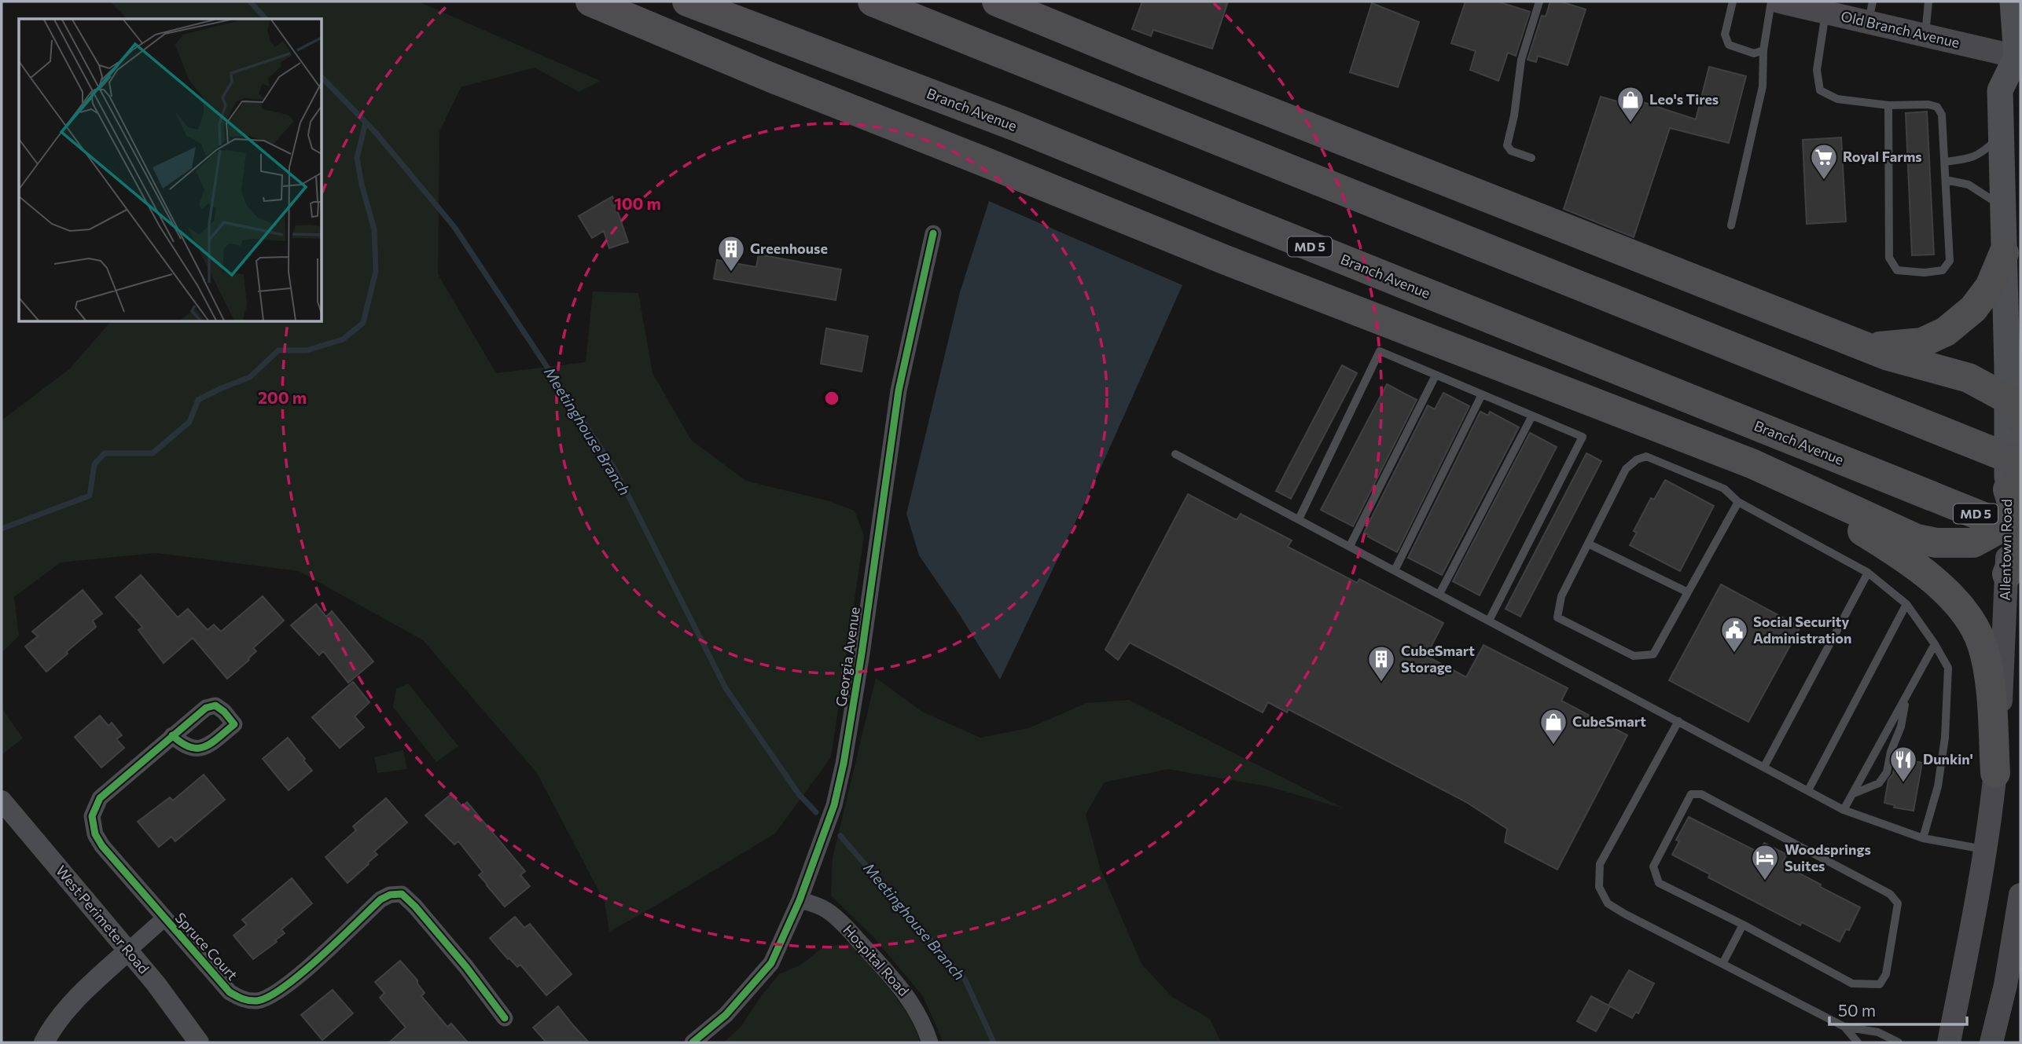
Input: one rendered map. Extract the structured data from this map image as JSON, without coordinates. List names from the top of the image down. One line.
{"streets":{"highway":["Branch Avenue","MD 5"],"main road":["Old Branch Avenue","Allentown Road"],"street":["Georgia Avenue","West Perimeter Road","Spruce Court","Hospital Road"]},"crossings":[["Old Branch Avenue","Allentown Road"],["Branch Avenue","Allentown Road"],["Georgia Avenue","Hospital Road"],["West Perimeter Road","Spruce Court"]],"water":["Meetinghouse Branch"],"places":{"shop":["Leo's Tires","CubeSmart"],"supermarket":["Royal Farms"],"building":["Greenhouse","CubeSmart Storage"],"public building":["Social Security Administration"],"restaurant":["Dunkin'"],"hotel":["Woodsprings Suites"]},"scale_bar":"50 m","rings":["100 m","200 m"]}
